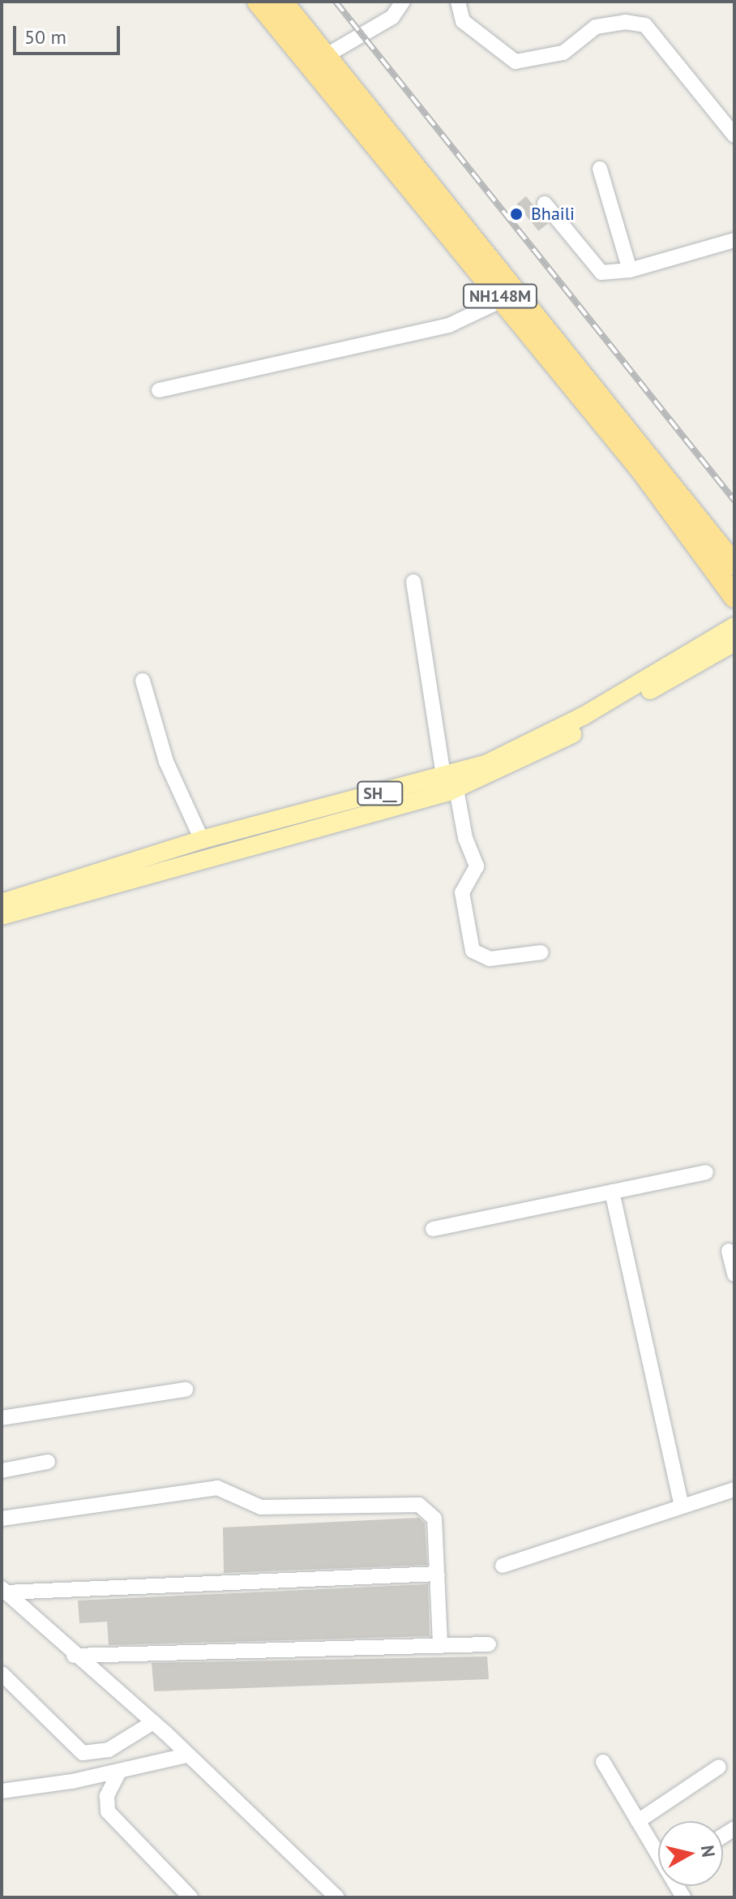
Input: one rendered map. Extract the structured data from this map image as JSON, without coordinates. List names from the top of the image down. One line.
{"streets":{"highway":["NH148M"],"main road":["SH__"]},"places":["Bhaili"],"scale_bar":"50 m","north":"right"}
